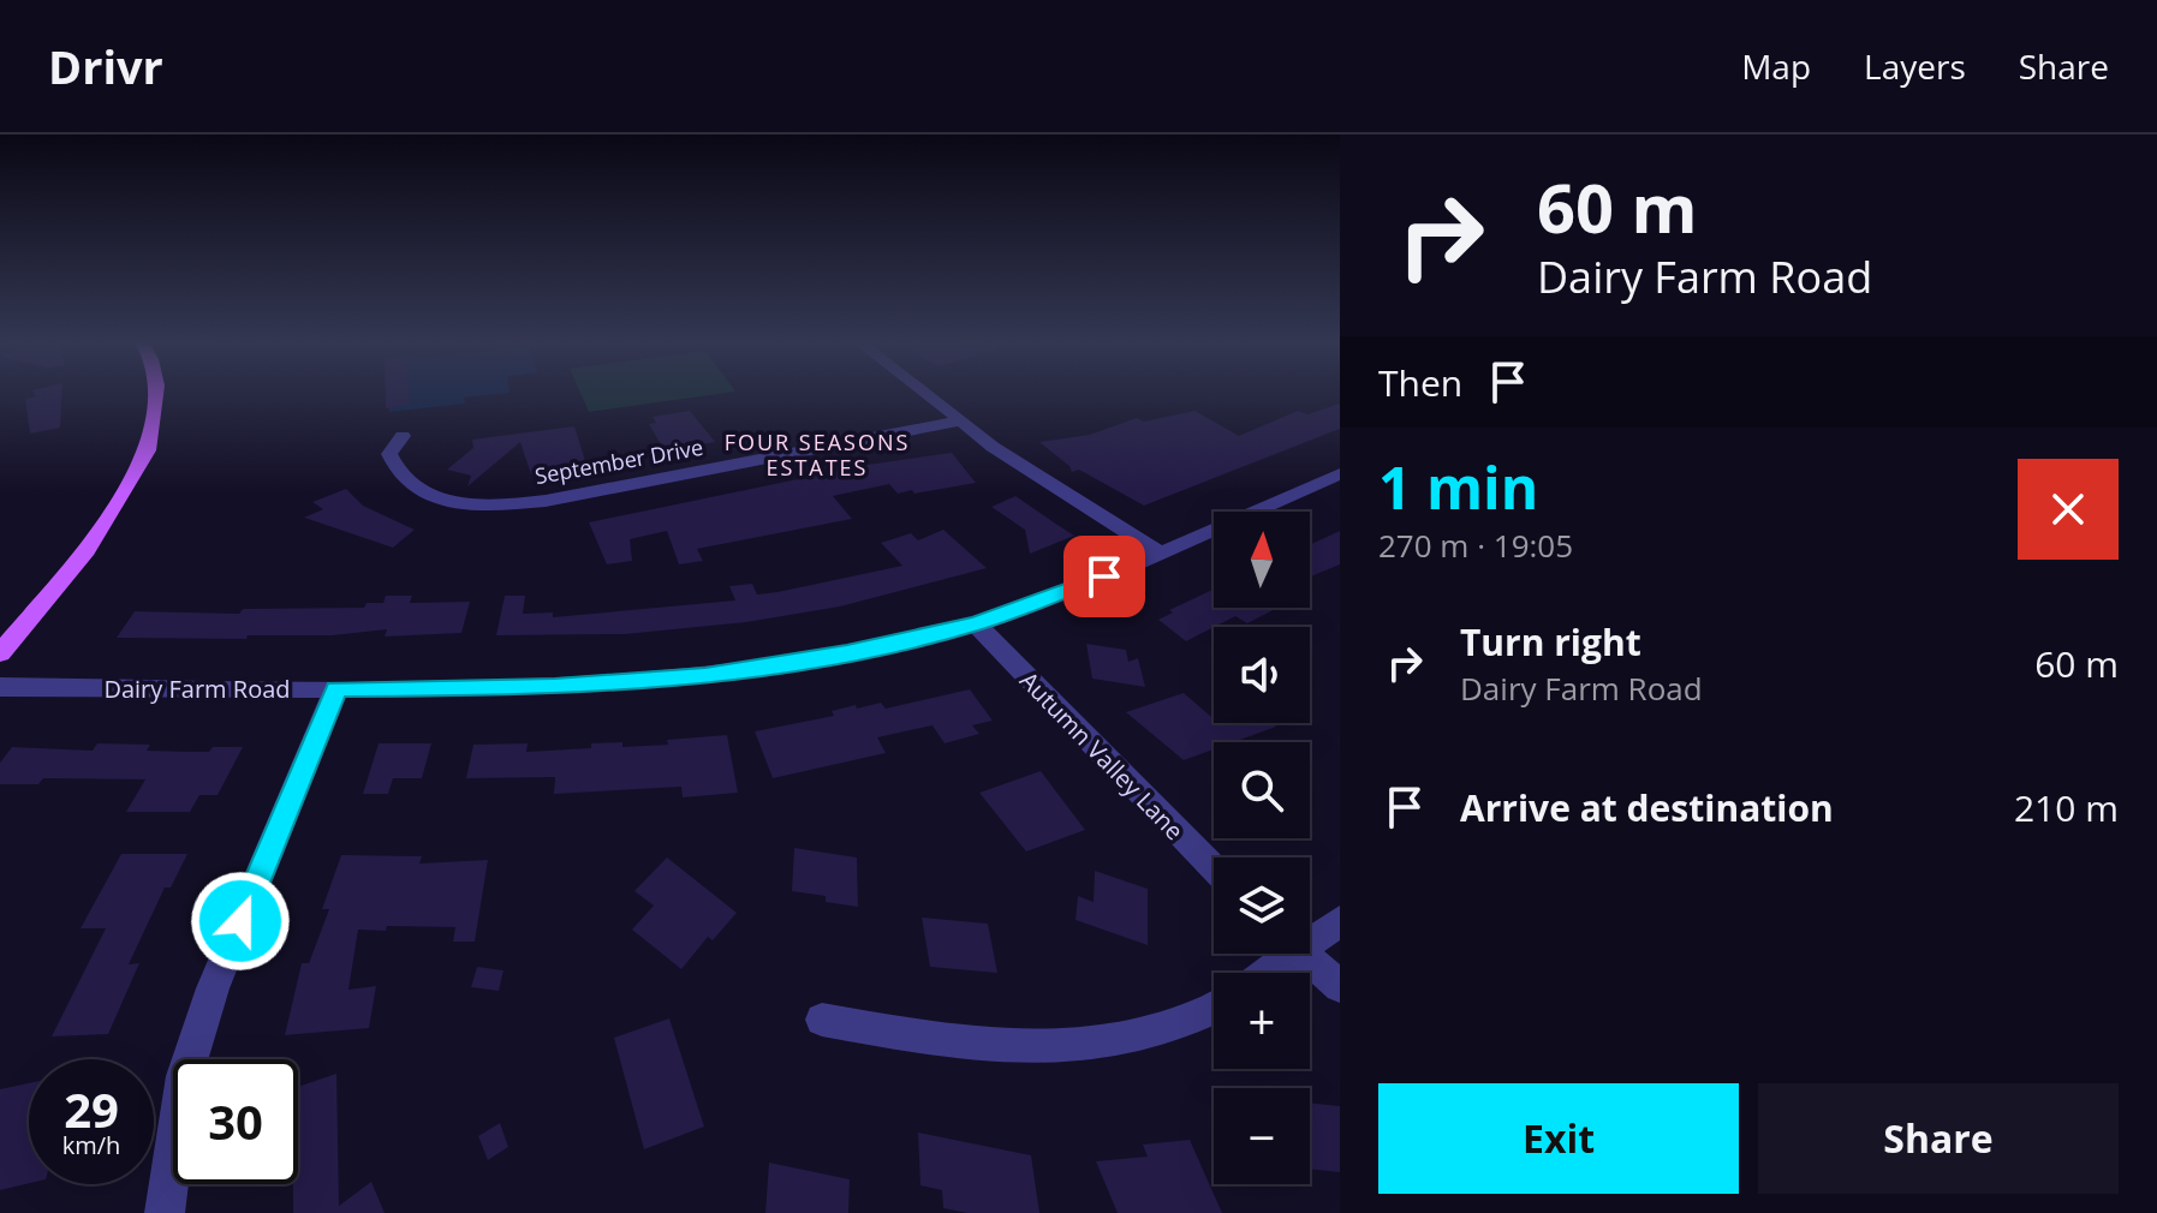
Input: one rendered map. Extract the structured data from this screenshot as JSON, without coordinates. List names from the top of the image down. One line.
{"streets":{"street":["September Drive","Dairy Farm Road","Autumn Valley Lane"]},"crossings":[["Dairy Farm Road","Autumn Valley Lane"]],"districts":["FOUR SEASONS ESTATES"],"north":"top","page":{"header":"Drivr","nav":["Map","Layers","Share"],"turn":["60 m","Dairy Farm Road"],"then":"Then","heading":["1 min","270 m · 19:05"],"map_buttons":["+","−"],"list":[{"name":"Turn right","note":"Dairy Farm Road","value":"60 m"},{"name":"Arrive at destination","value":"210 m"}],"speed":"29 km/h","limit":"30","buttons":["Exit","Share"]}}
